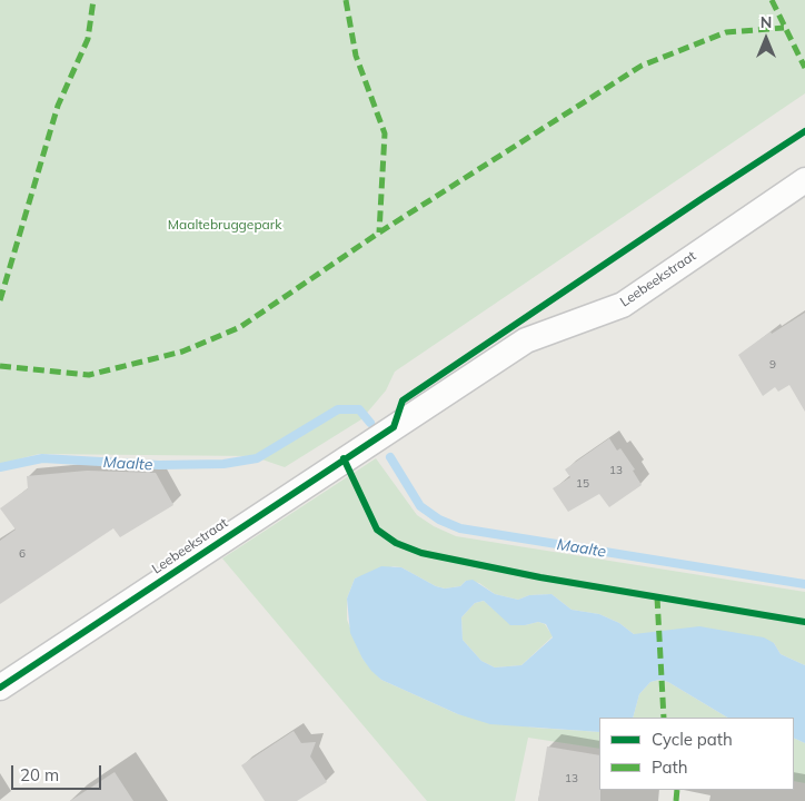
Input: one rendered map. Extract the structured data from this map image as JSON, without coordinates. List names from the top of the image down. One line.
{"streets":{"street":["Leebeekstraat"]},"water":["Maalte"],"parks":["Maaltebruggepark"],"house_numbers":["9","13","15","6","13"],"legend":["Cycle path","Path"],"scale_bar":"20 m","north":"top"}
